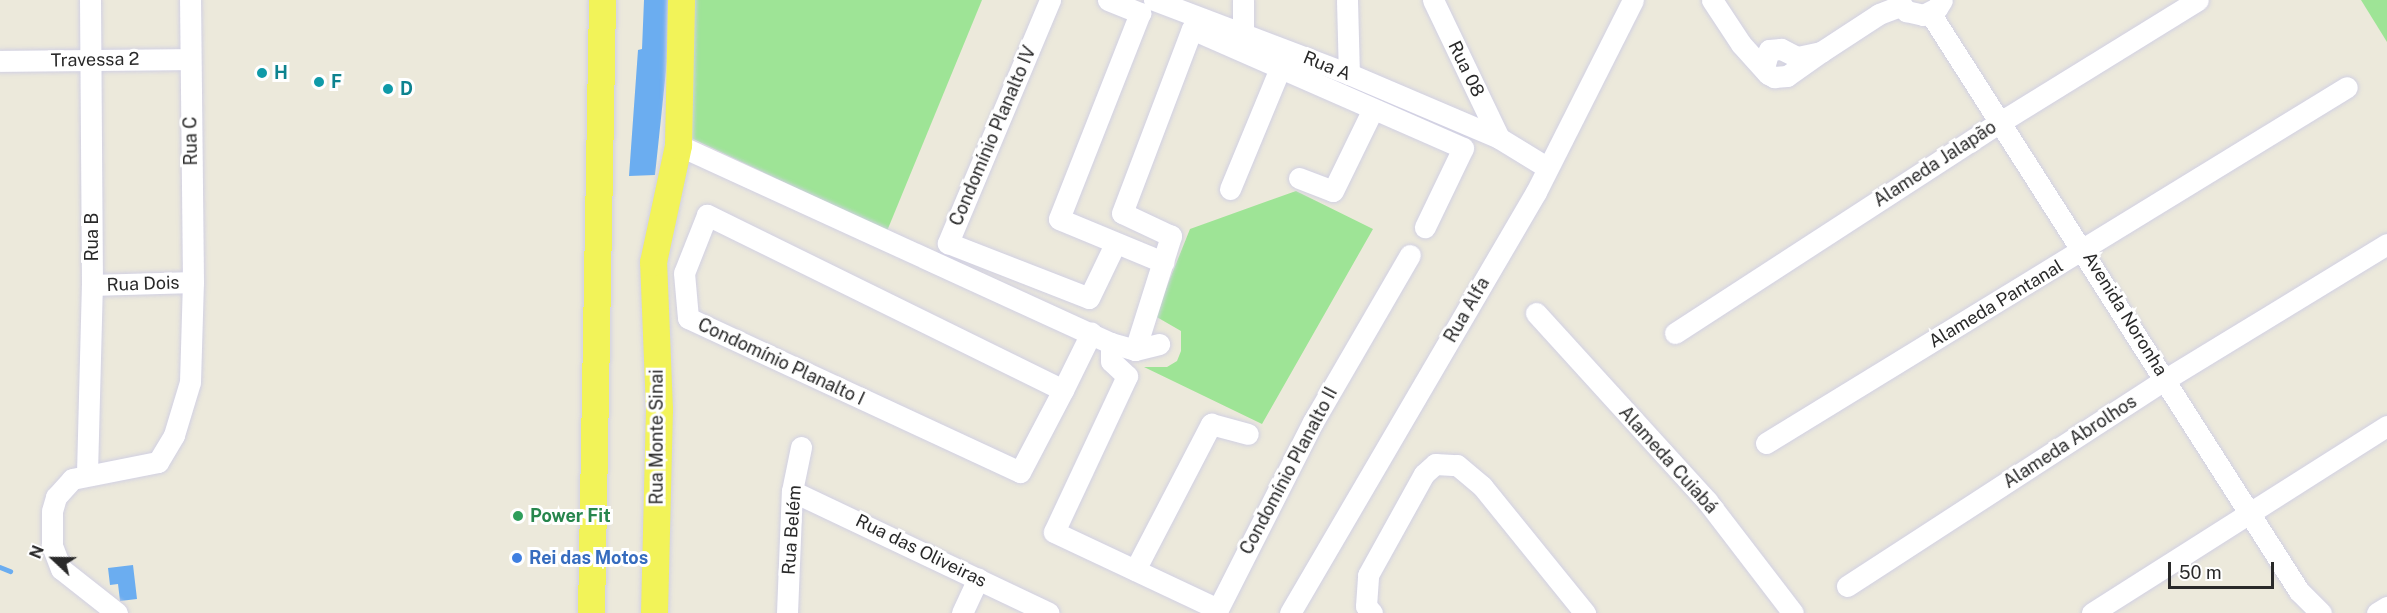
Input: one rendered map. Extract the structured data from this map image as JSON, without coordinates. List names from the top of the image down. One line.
{"streets":{"main road":["Rua Monte Sinai"],"street":["Travessa 2","Rua A","Rua 08","Condomínio Planalto IV","Rua C","Alameda Jalapão","Rua B","Rua Dois","Alameda Pantanal","Rua Alfa","Avenida Noronha","Condomínio Planalto I","Alameda Abrolhos","Alameda Cuiabá","Condomínio Planalto II","Rua Belém","Rua das Oliveiras"]},"crossings":[["Travessa 2","Rua C"],["Travessa 2","Rua B"],["Rua A","Rua 08"],["Rua A","Rua Alfa"],["Rua C","Rua B"],["Rua C","Rua Dois"],["Alameda Jalapão","Avenida Noronha"],["Rua B","Rua Dois"],["Alameda Pantanal","Avenida Noronha"],["Avenida Noronha","Alameda Abrolhos"],["Rua Belém","Rua das Oliveiras"]],"places":["H","F","D","Power Fit","Rei das Motos"],"scale_bar":"50 m","north":"left"}
